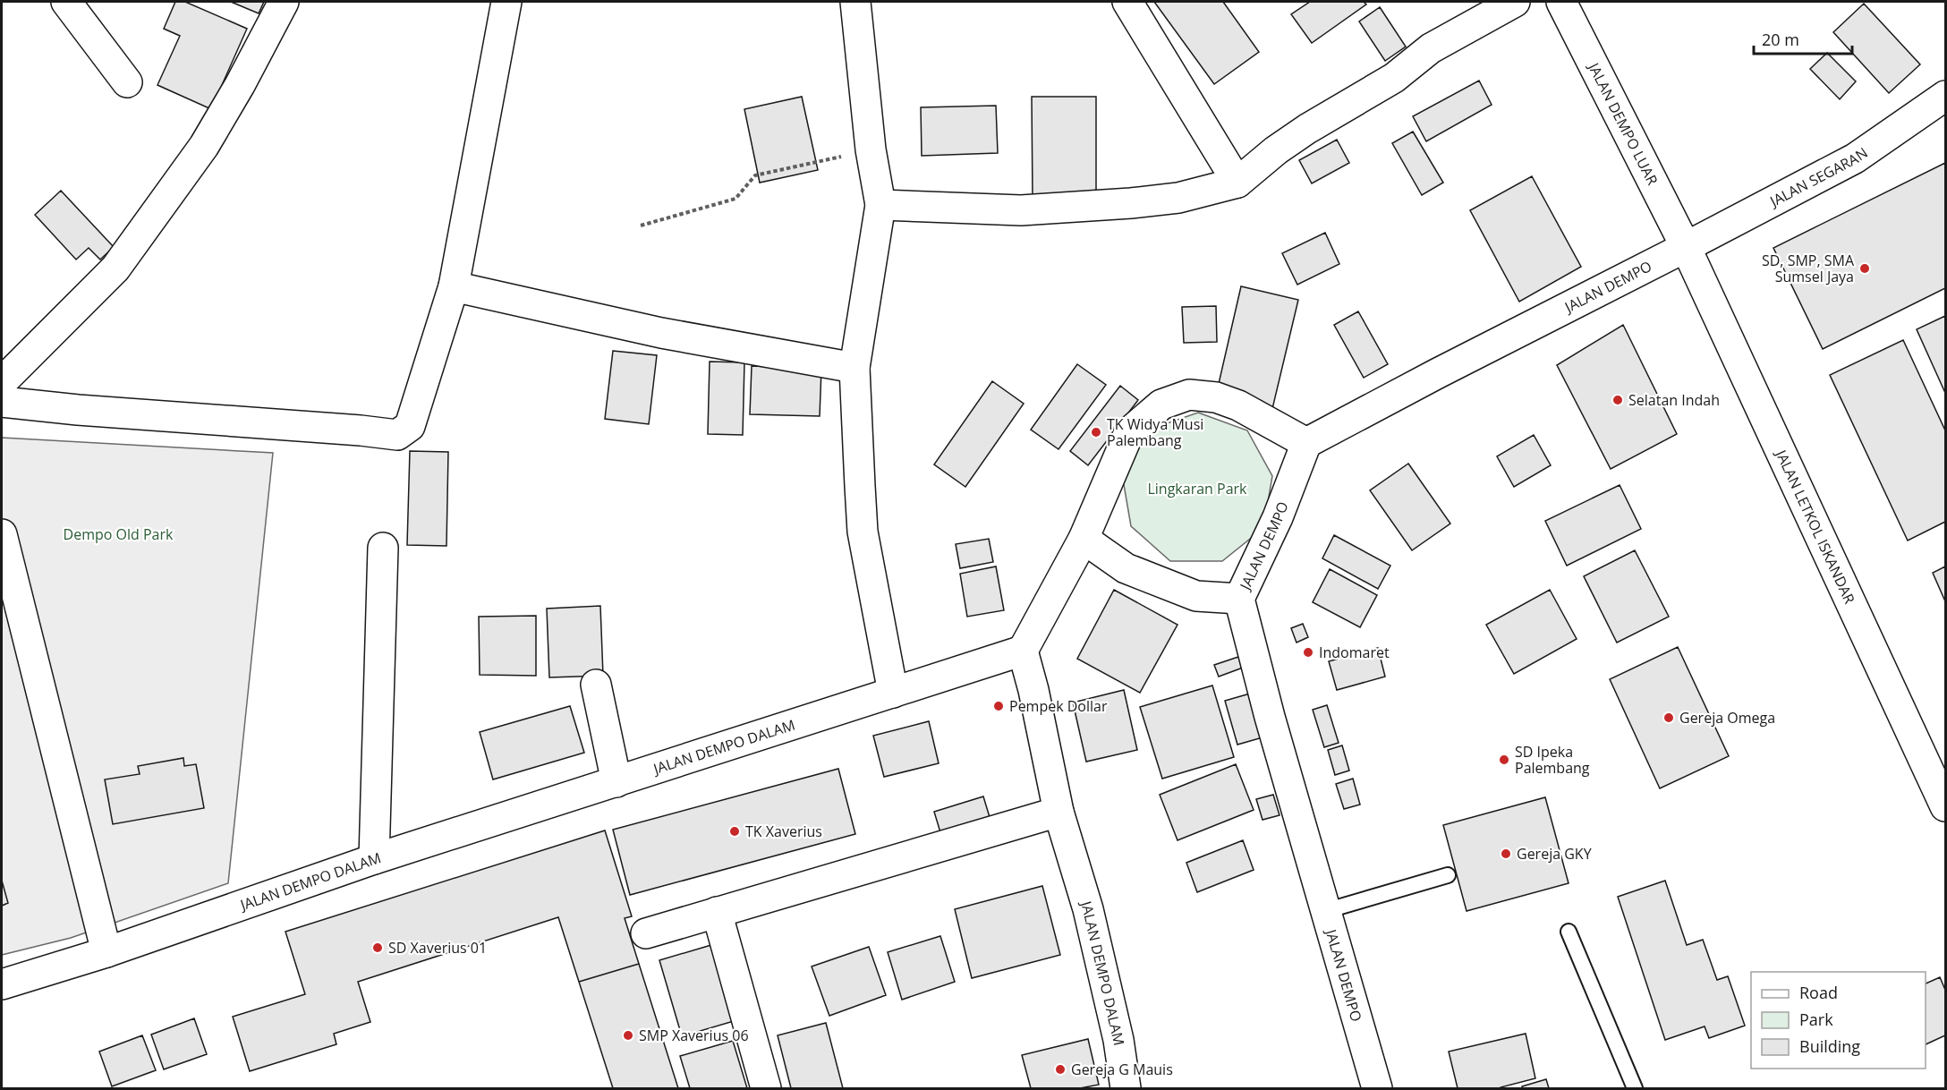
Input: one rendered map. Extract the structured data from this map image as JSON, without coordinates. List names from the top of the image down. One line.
{"streets":{"street":["JALAN DEMPO LUAR","JALAN SEGARAN","JALAN DEMPO","JALAN LETKOL ISKANDAR","JALAN DEMPO DALAM"]},"crossings":[["JALAN DEMPO LUAR","JALAN SEGARAN"],["JALAN DEMPO LUAR","JALAN DEMPO"],["JALAN DEMPO LUAR","JALAN LETKOL ISKANDAR"],["JALAN SEGARAN","JALAN DEMPO"],["JALAN SEGARAN","JALAN LETKOL ISKANDAR"],["JALAN DEMPO","JALAN LETKOL ISKANDAR"]],"parks":["Lingkaran Park","Dempo Old Park"],"places":["SD, SMP, SMA Sumsel Jaya","Selatan Indah","TK Widya Musi Palembang","Indomaret","Pempek Dollar","Gereja Omega","SD Ipeka Palembang","TK Xaverius","Gereja GKY","SD Xaverius 01","SMP Xaverius 06","Gereja G Mauis"],"legend":["Road","Park","Building"],"scale_bar":"20 m"}
